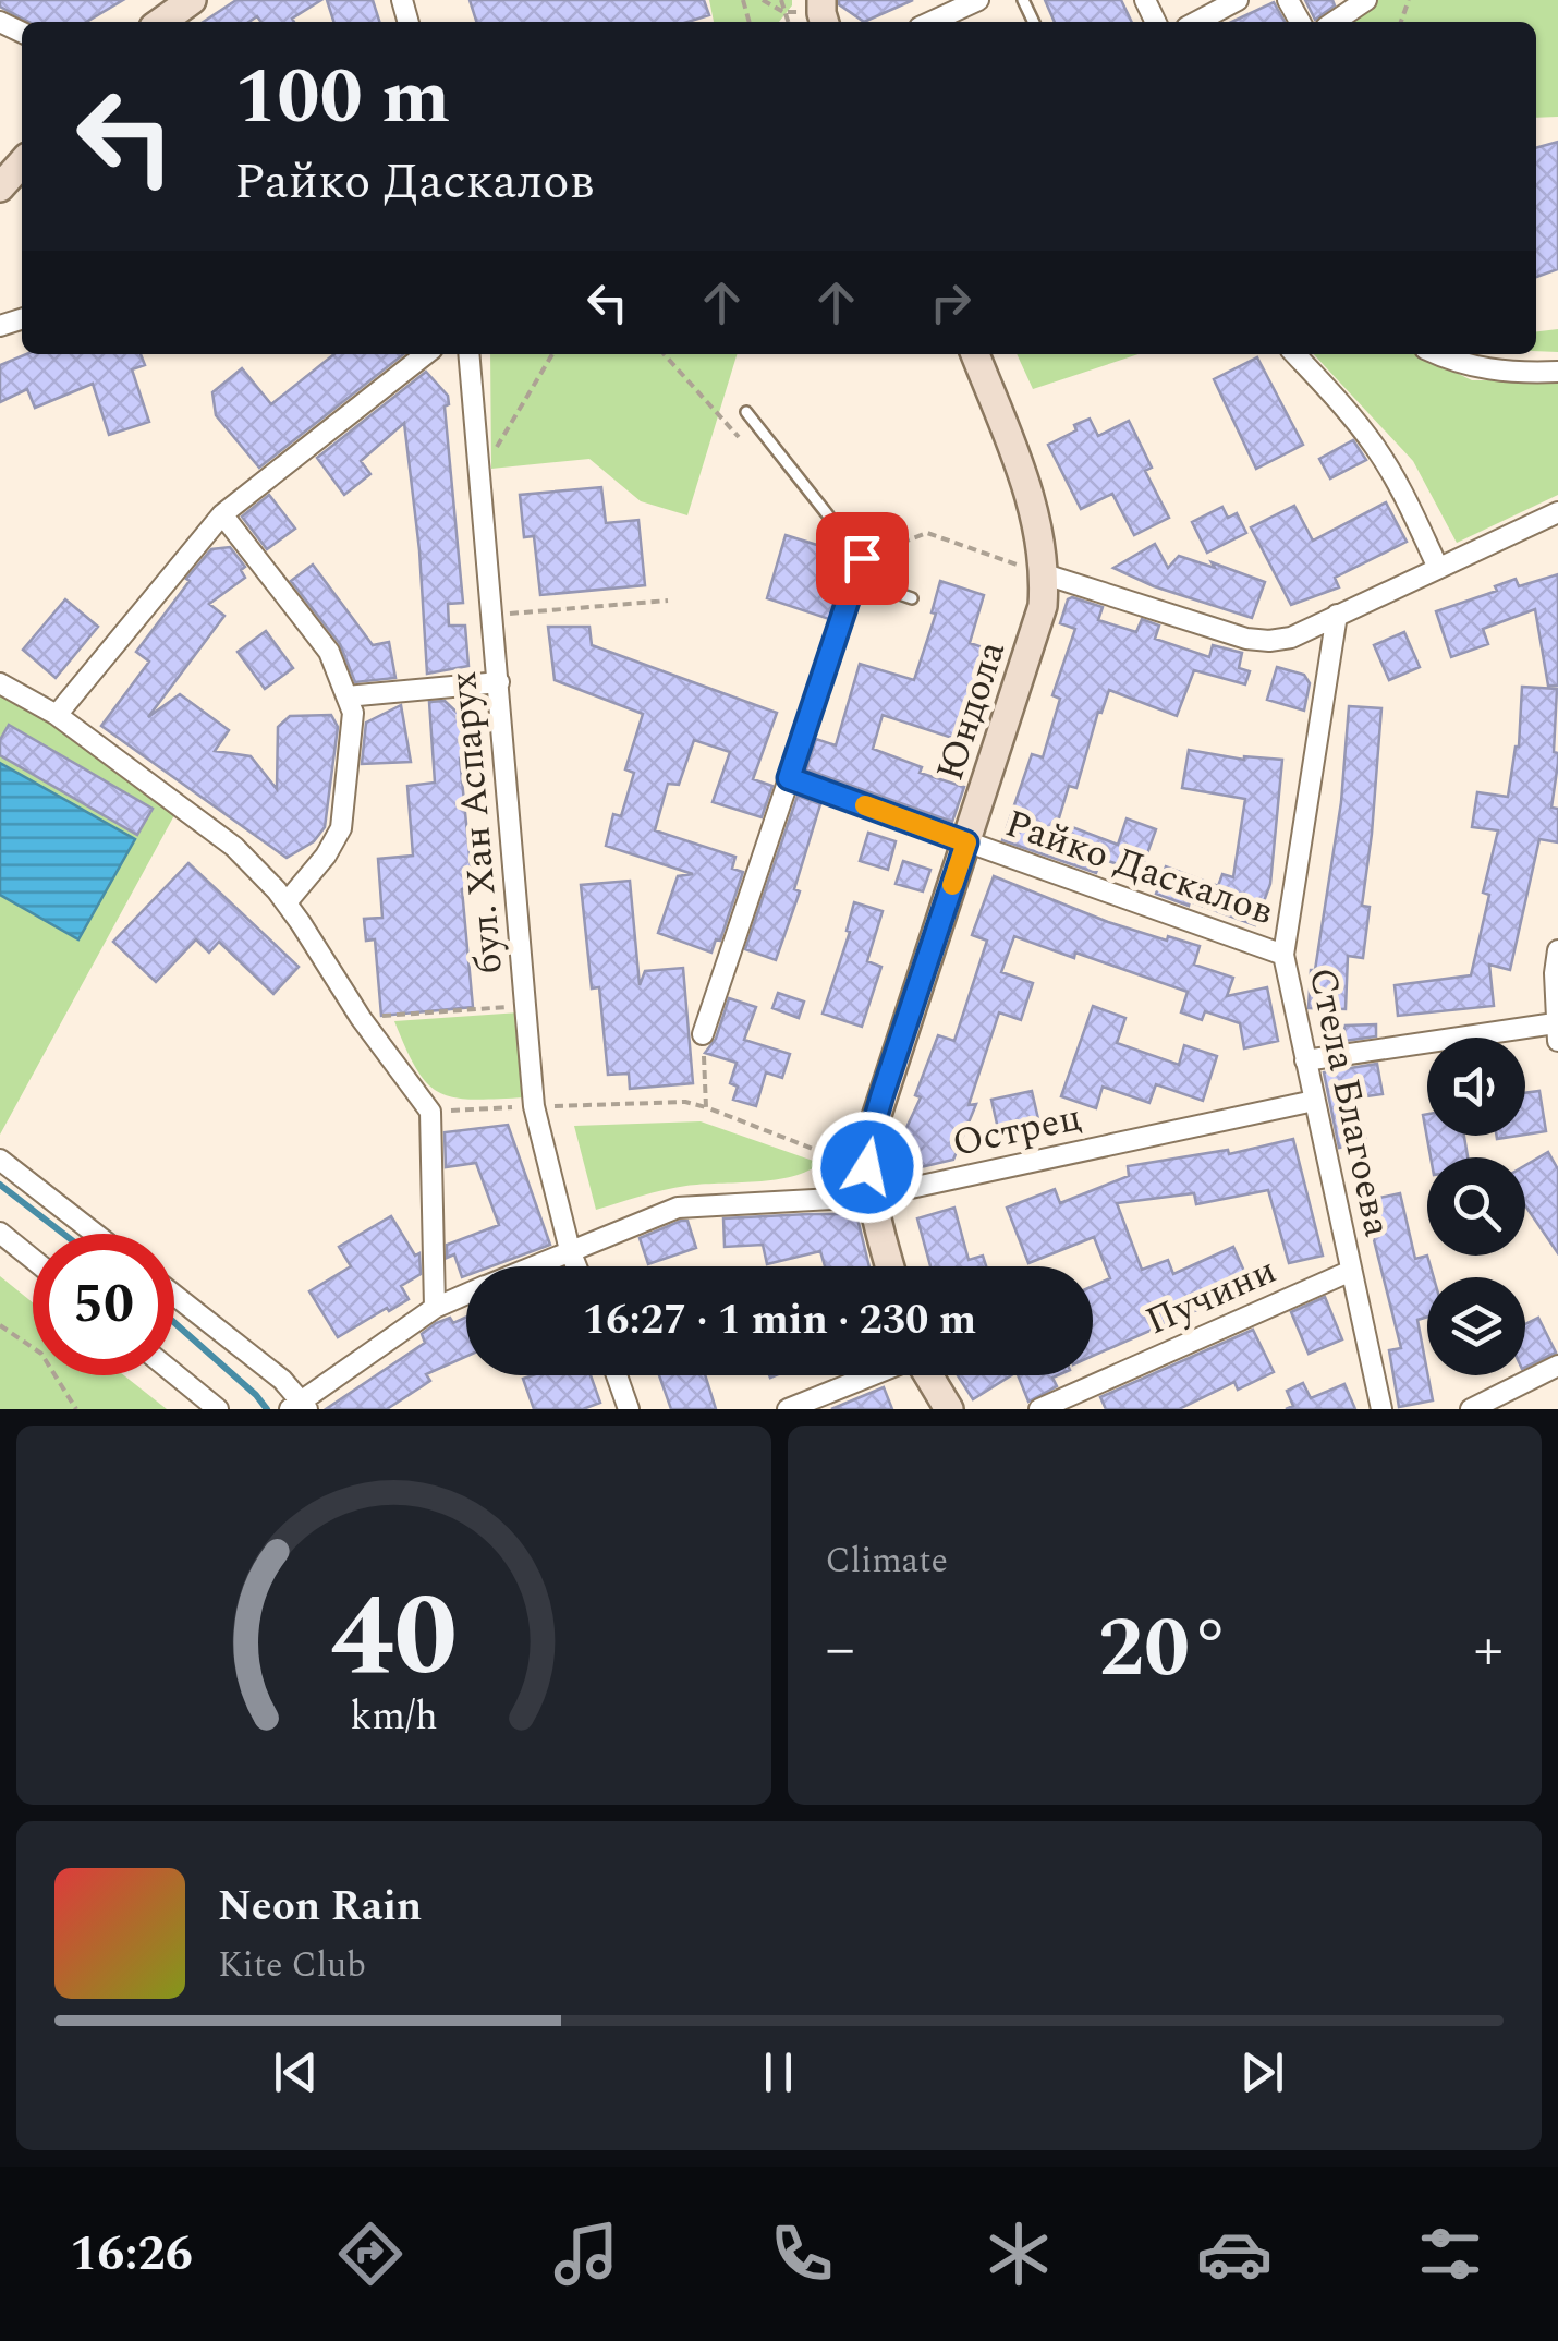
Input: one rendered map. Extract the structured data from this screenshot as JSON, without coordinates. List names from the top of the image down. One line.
{"streets":{"main road":["Юндола"],"street":["бул. Хан Аспарух","Райко Даскалов","Стела Благоева","Острец","Пучини"]},"crossings":[["Юндола","Райко Даскалов"],["Юндола","Острец"],["бул. Хан Аспарух","Острец"],["Райко Даскалов","Стела Благоева"],["Стела Благоева","Острец"],["Стела Благоева","Пучини"]],"page":{"turn":["100 m","Райко Даскалов"],"limit":"50","trip":"16:27 · 1 min · 230 m","tile":"Climate","heat":["−","20°","+"],"song":["Neon Rain","Kite Club"],"tabs":"16:26","gauge":["40","km/h"]}}
